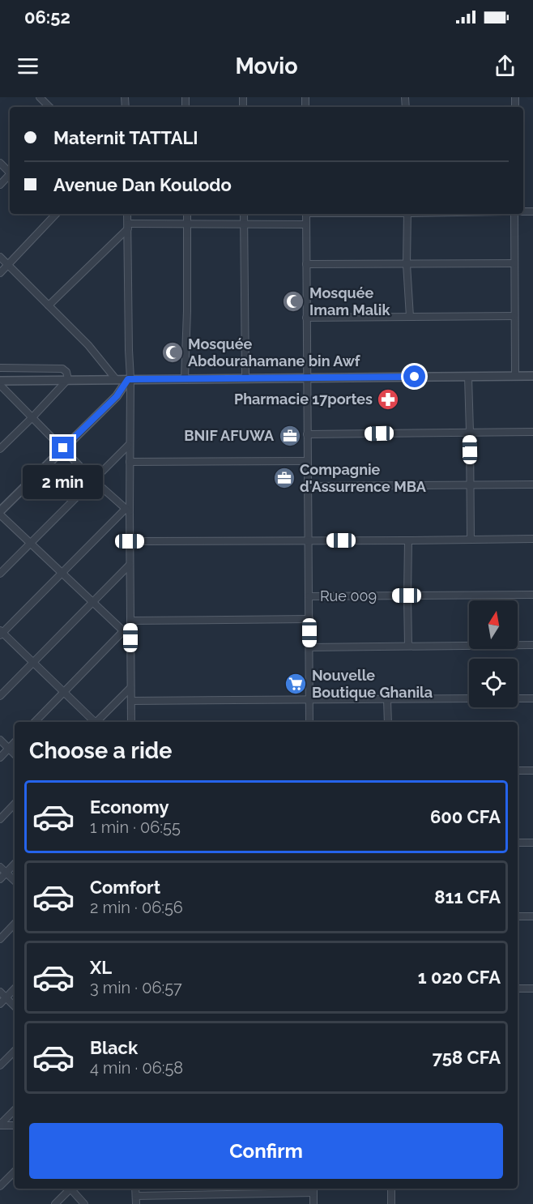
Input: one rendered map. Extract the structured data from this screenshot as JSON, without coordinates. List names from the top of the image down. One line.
{"streets":{"street":["Rue 009"]},"places":{"mosque":["Mosquée Imam Malik","Mosquée Abdourahamane bin Awf"],"pharmacy":["Pharmacie 17portes"],"office":["BNIF AFUWA","Compagnie d'Assurrence MBA"],"supermarket":["Nouvelle Boutique Ghanila"]},"north":"top","page":{"status":"06:52","header":"Movio","banner":["Maternit TATTALI","Avenue Dan Koulodo"],"bubble":"2 min","heading":"Choose a ride","list":[{"name":"Economy","note":"1 min · 06:55","value":"600 CFA"},{"name":"Comfort","note":"2 min · 06:56","value":"811 CFA"},{"name":"XL","note":"3 min · 06:57","value":"1 020 CFA"},{"name":"Black","note":"4 min · 06:58","value":"758 CFA"}],"buttons":"Confirm"}}
